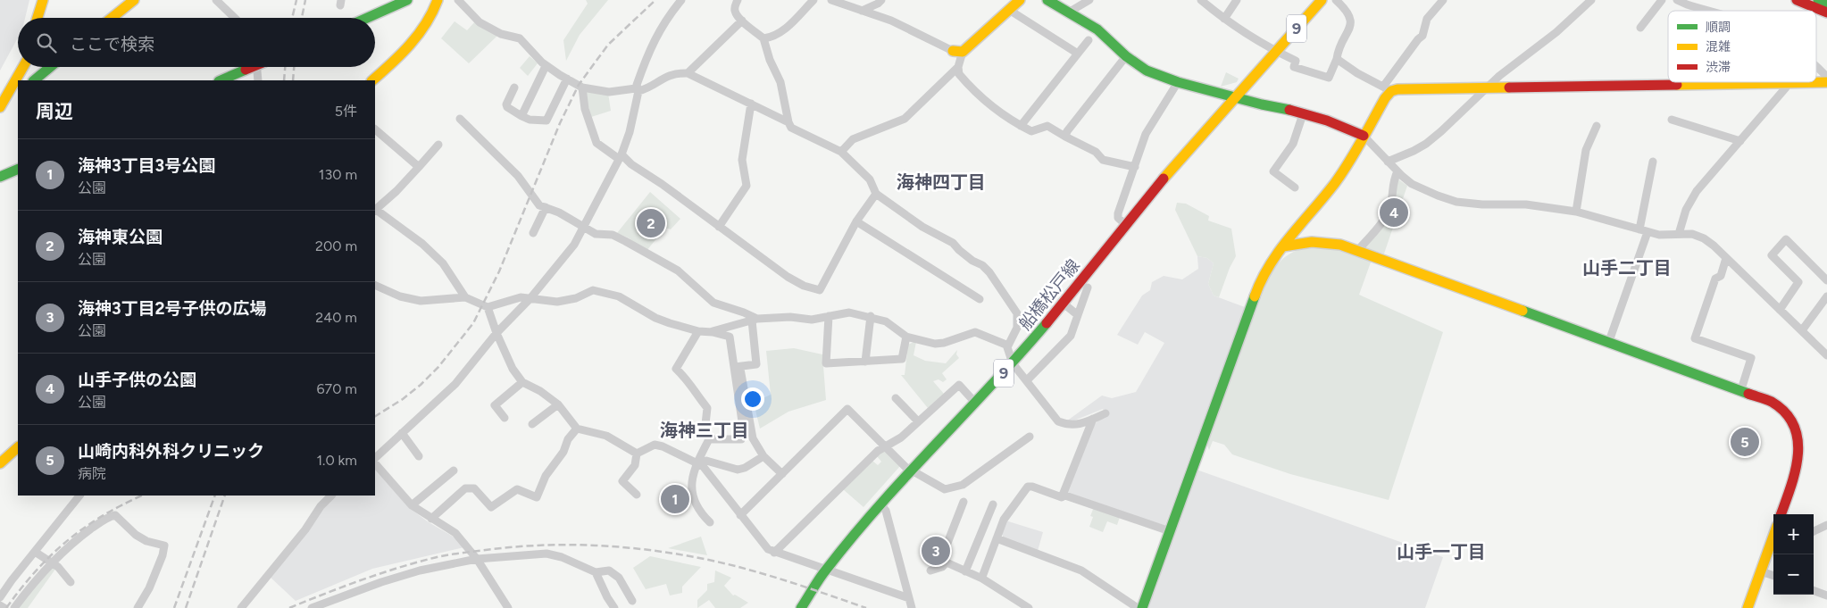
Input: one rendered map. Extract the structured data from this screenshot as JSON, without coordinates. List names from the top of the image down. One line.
{"streets":{"main road":["9","船橋松戸線"]},"districts":["海神四丁目","山手二丁目","海神三丁目","山手一丁目"],"legend":["順調","混雑","渋滞"],"page":{"search":"ここで検索","heading":["周辺","5件"],"list":[{"mark":"1","name":"海神3丁目3号公園","note":"公園","value":"130 m"},{"mark":"2","name":"海神東公園","note":"公園","value":"200 m"},{"mark":"3","name":"海神3丁目2号子供の広場","note":"公園","value":"240 m"},{"mark":"4","name":"山手子供の公園","note":"公園","value":"670 m"},{"mark":"5","name":"山崎内科外科クリニック","note":"病院","value":"1.0 km"}],"pins":["4","2","5","1","3"],"map_buttons":["+","−"]}}
